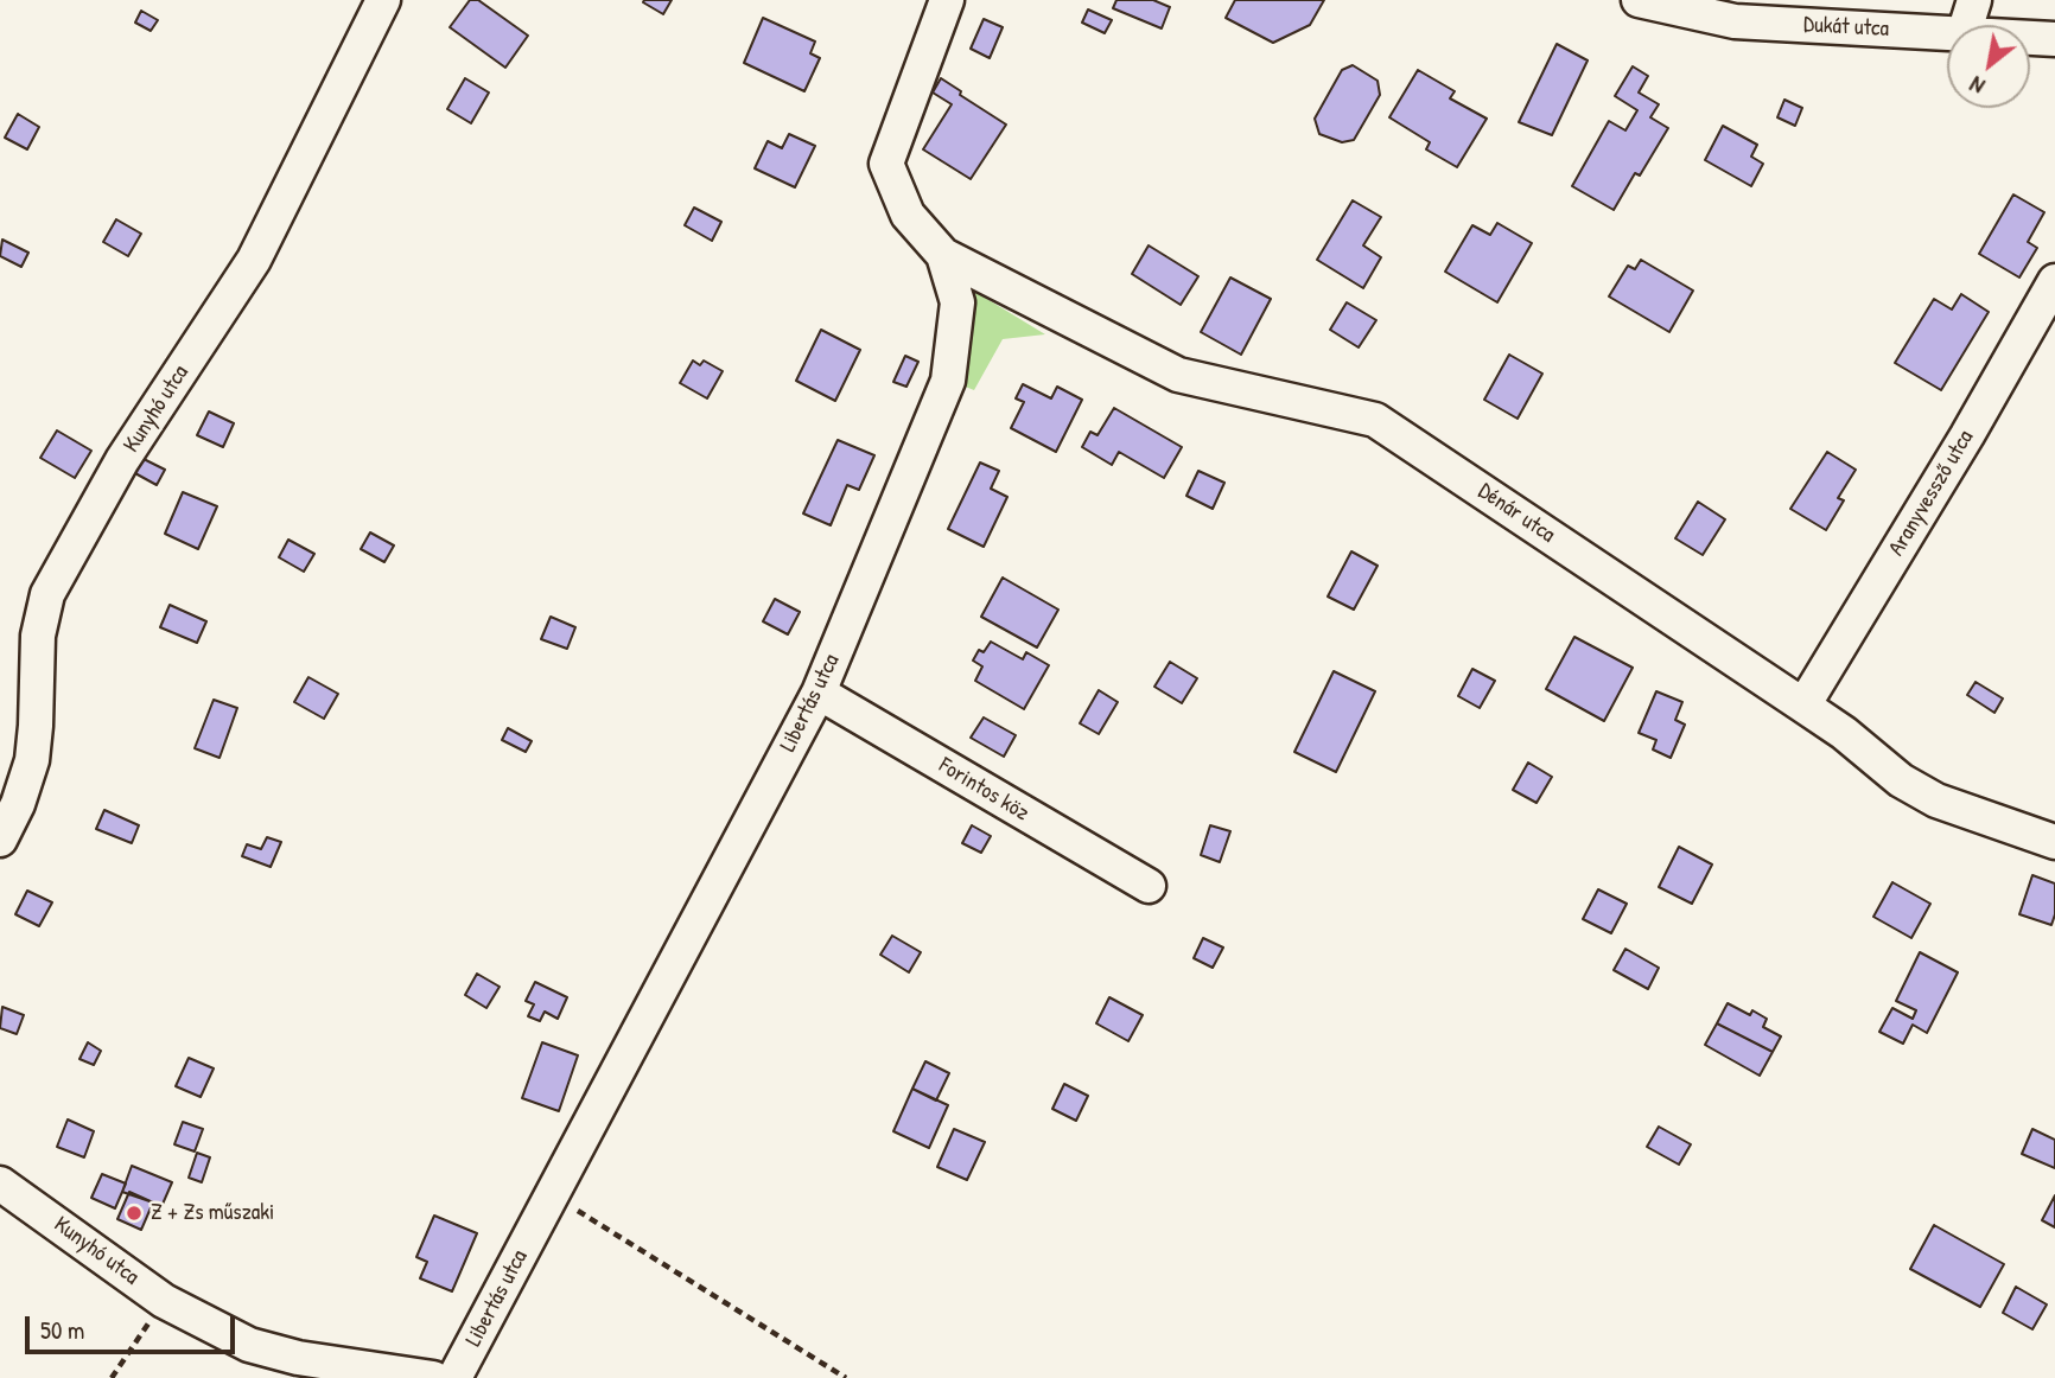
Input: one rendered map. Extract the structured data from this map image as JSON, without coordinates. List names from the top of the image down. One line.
{"streets":{"street":["Dukát utca","Kunyhó utca","Aranyvessző utca","Dénár utca","Libertás utca","Forintos köz"]},"crossings":[["Aranyvessző utca","Dénár utca"],["Dénár utca","Libertás utca"],["Libertás utca","Forintos köz"]],"places":["Z + Zs műszaki"],"scale_bar":"50 m","north":"bottom left"}
